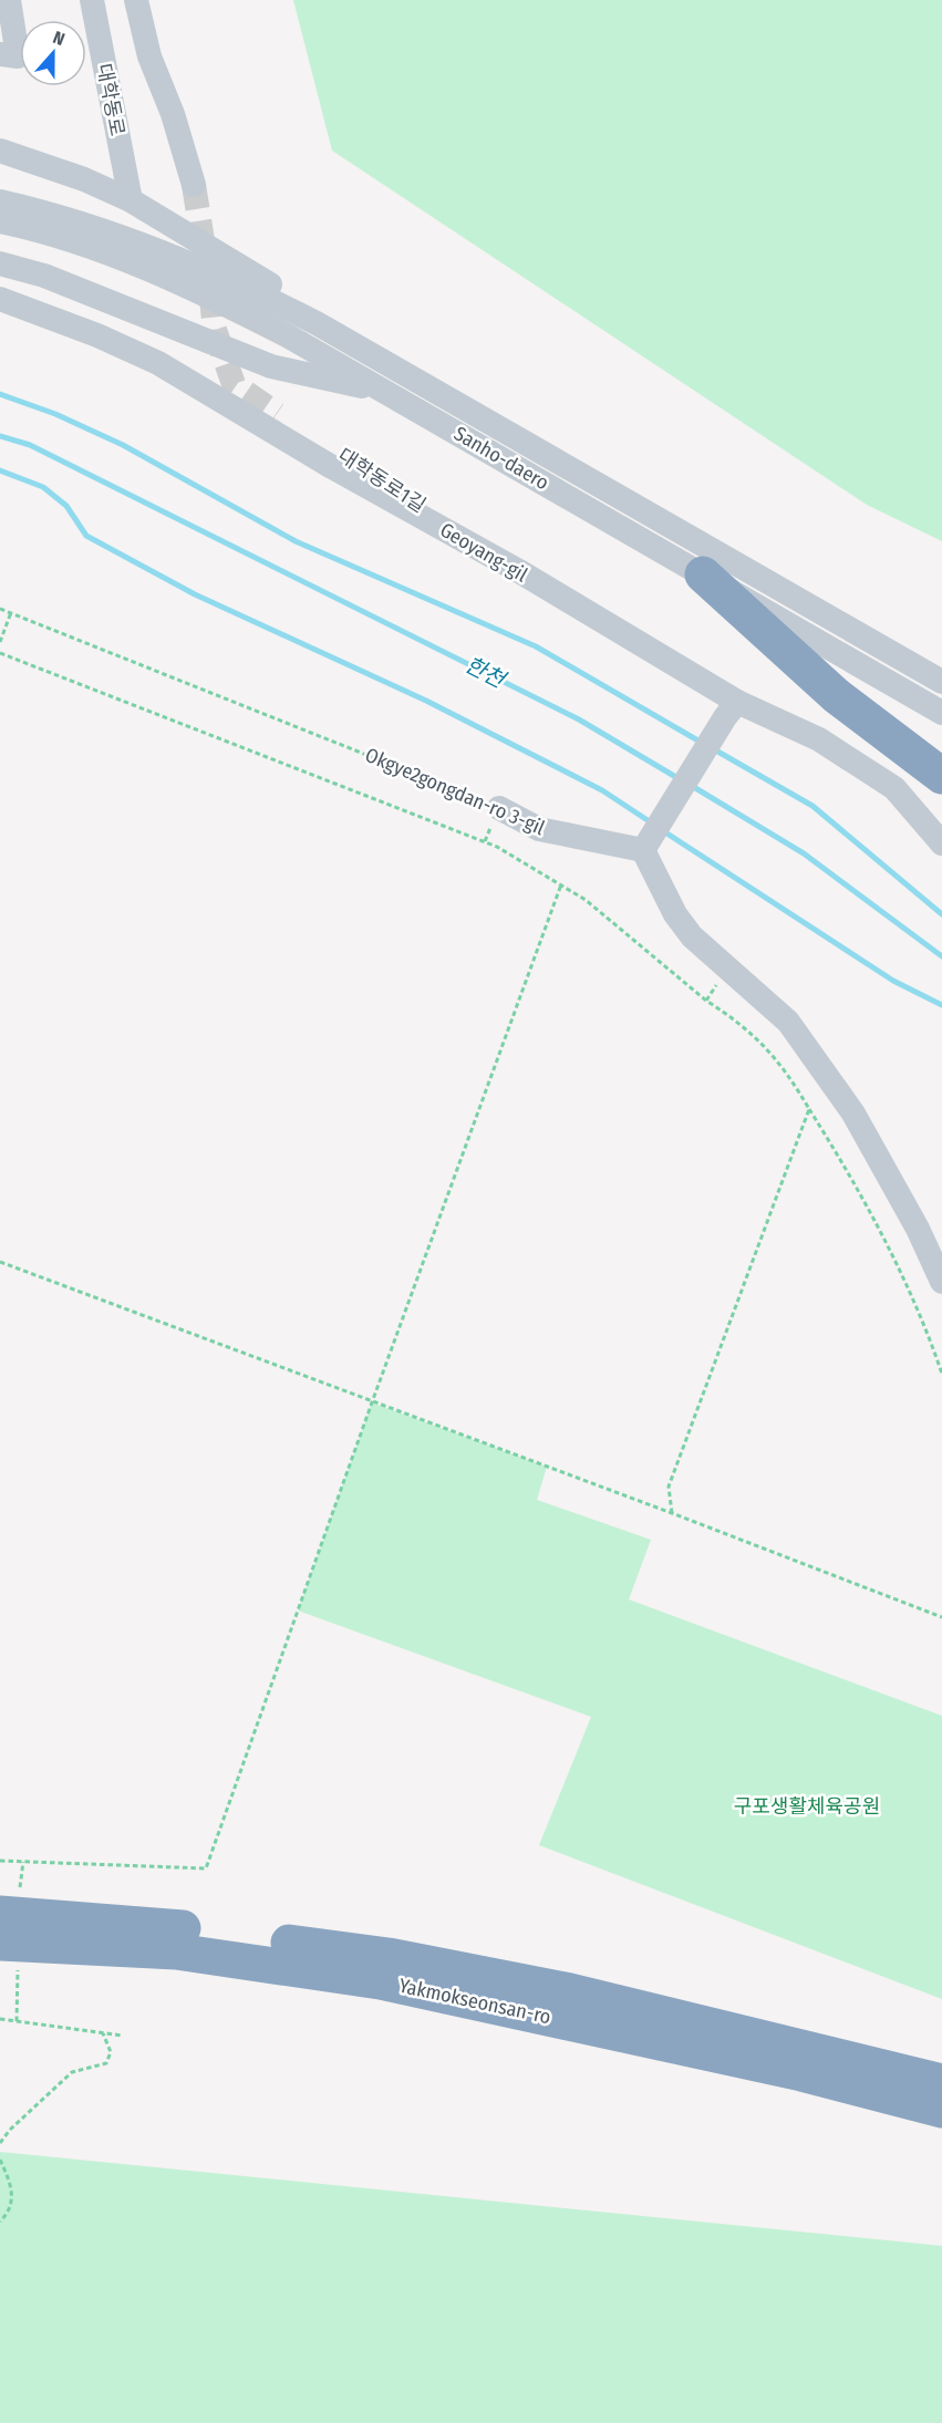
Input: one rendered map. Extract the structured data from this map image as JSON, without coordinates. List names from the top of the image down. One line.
{"streets":{"highway":["Yakmokseonsan-ro"],"street":["대학동로","Sanho-daero","대학동로1길","Geoyang-gil","Okgye2gongdan-ro 3-gil"]},"crossings":[["대학동로1길","Geoyang-gil"]],"water":["한천"],"parks":["구포생활체육공원"],"north":"top"}
